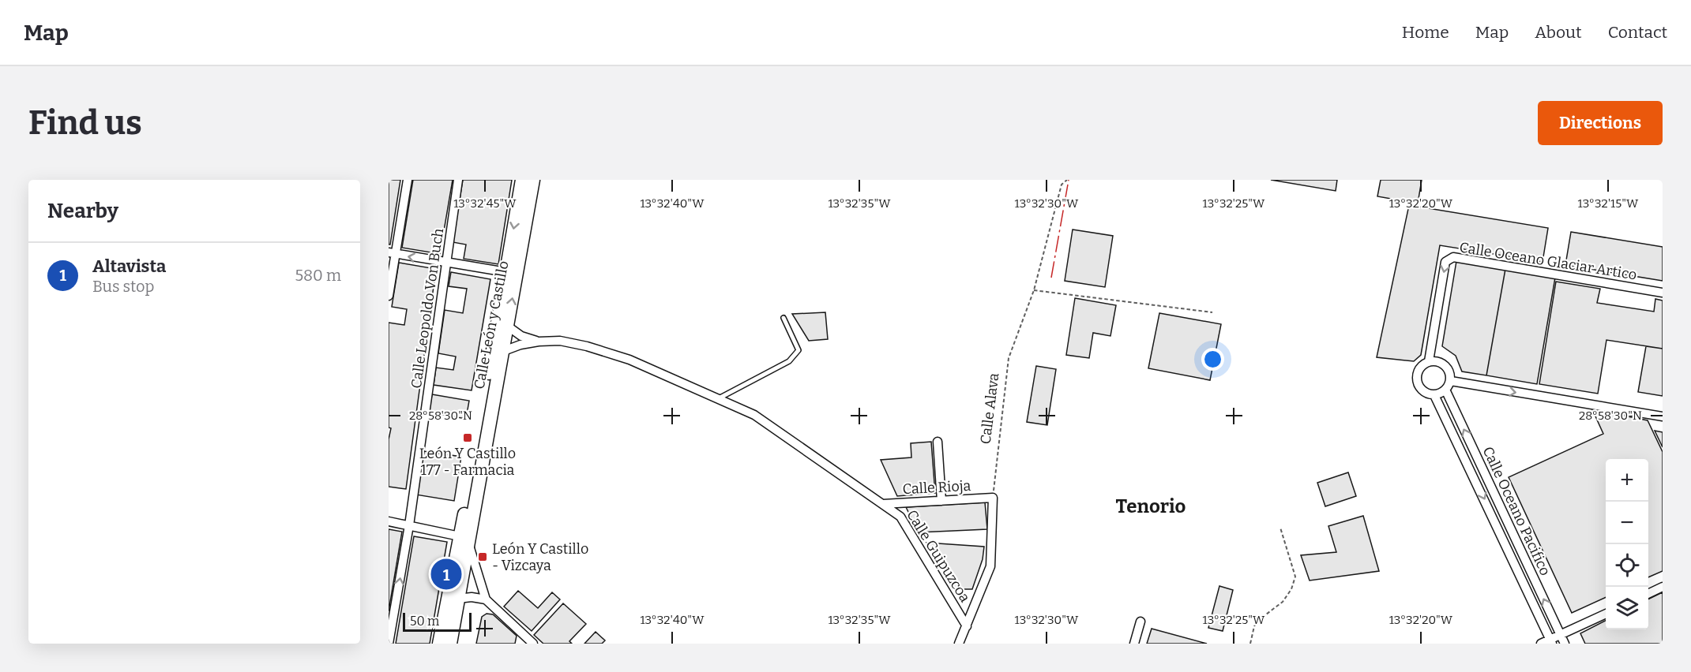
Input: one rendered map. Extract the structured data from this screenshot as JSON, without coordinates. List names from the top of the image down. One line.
{"streets":{"main road":["Calle León y Castillo"],"street":["Calle Oceano Glaciar Artico","Calle Leopoldo Von Buch","Calle Rioja","Calle Oceano Pacifico","Calle Guipuzcoa"],"path":["Calle Alava"]},"crossings":[["Calle Oceano Glaciar Artico","Calle Oceano Pacifico"],["Calle Alava","Calle Rioja"],["Calle Rioja","Calle Guipuzcoa"]],"districts":["Tenorio"],"places":{"transit":["León Y Castillo 177 - Farmacia","León Y Castillo - Vizcaya"]},"scale_bar":"50 m","page":{"header":"Map","nav":["Home","Map","About","Contact"],"buttons":"Directions","title":"Find us","heading":"Nearby","list":[{"mark":"1","name":"Altavista","note":"Bus stop","value":"580 m"}],"map_buttons":["+","−"],"pins":"1","scale":"50 m"},"coordinates":["13°32'45\"W","13°32'40\"W","13°32'35\"W","13°32'30\"W","13°32'25\"W","13°32'20\"W","13°32'15\"W","28°58'30\"N"]}
